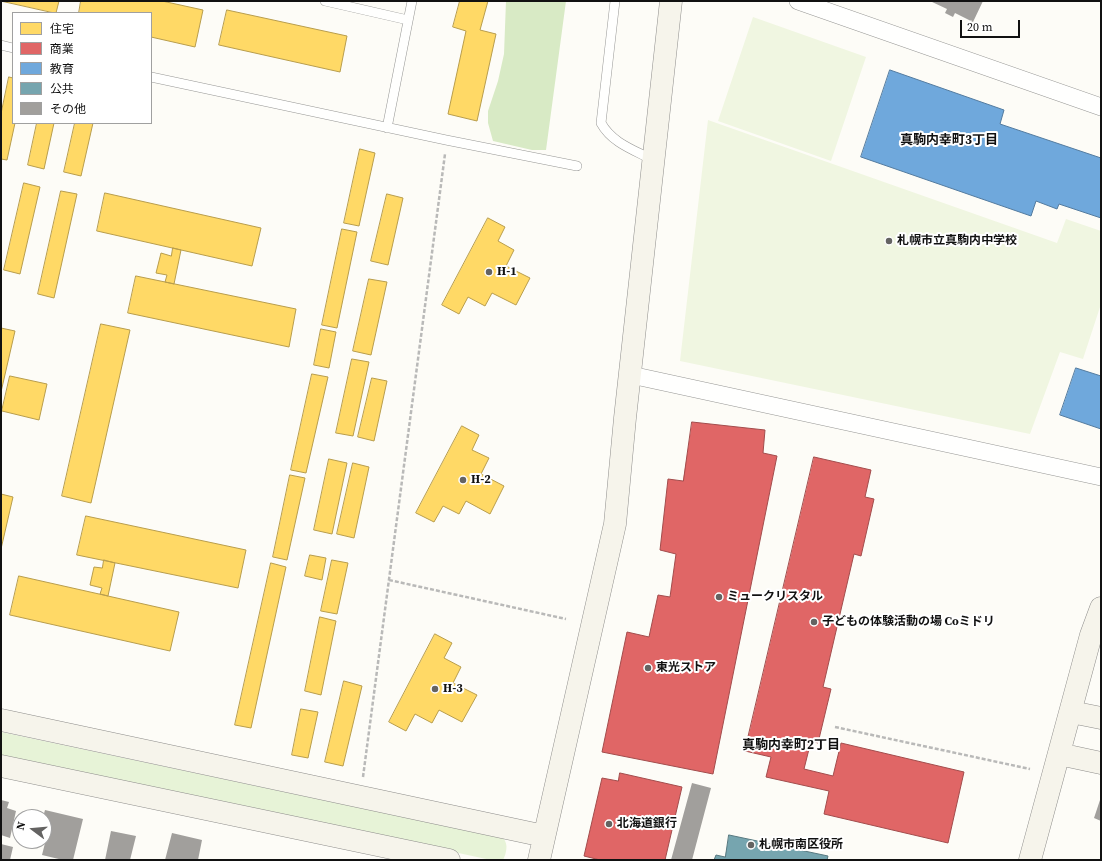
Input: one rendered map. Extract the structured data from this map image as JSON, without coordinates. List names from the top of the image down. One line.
{"districts":["真駒内幸町3丁目","真駒内幸町2丁目"],"places":["札幌市立真駒内中学校","H-1","H-2","ミュークリスタル","子どもの体験活動の場 Coミドリ","東光ストア","H-3","北海道銀行","札幌市南区役所"],"legend":["住宅","商業","教育","公共","その他"],"scale_bar":"20 m","north":"left"}
